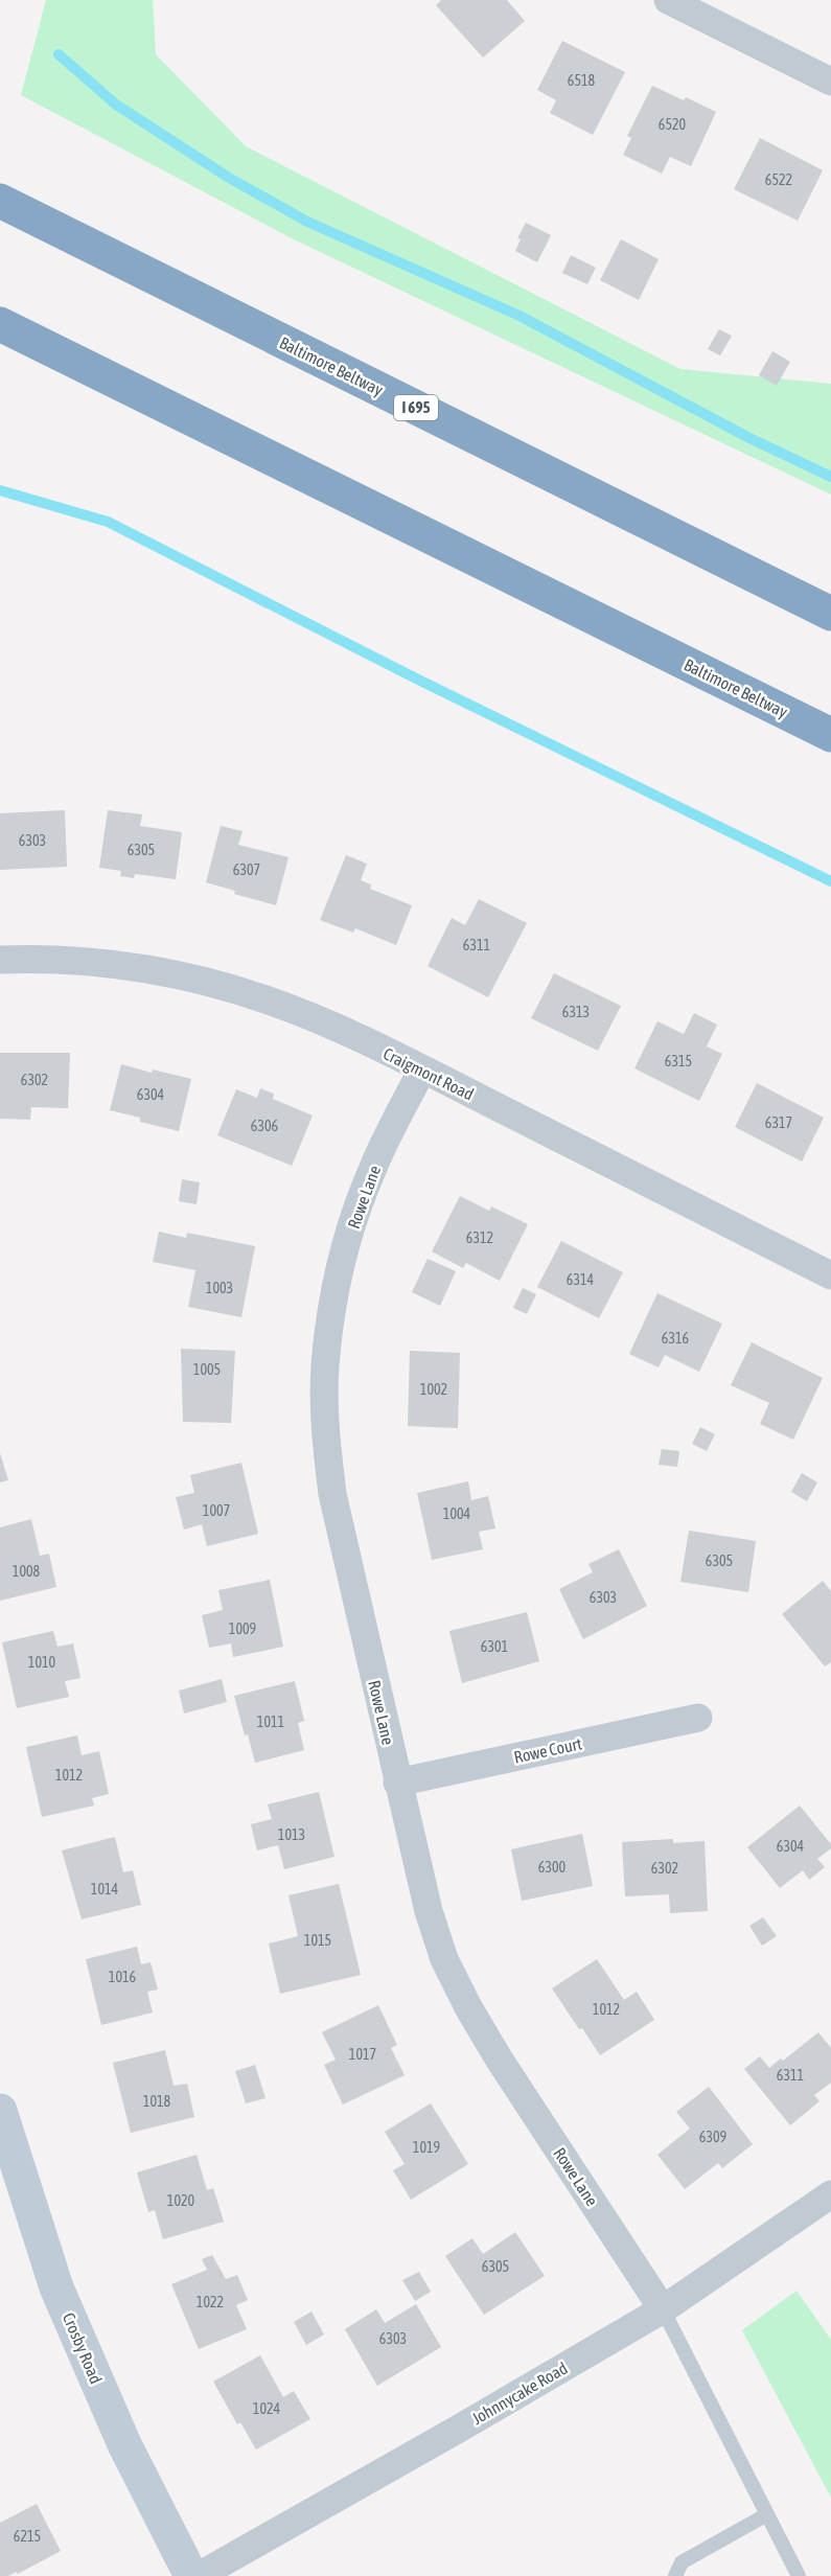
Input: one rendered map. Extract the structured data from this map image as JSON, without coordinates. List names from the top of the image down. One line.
{"streets":{"highway":["Baltimore Beltway","I 695"],"main road":["Crosby Road"],"street":["Craigmont Road","Rowe Lane","Rowe Court","Johnnycake Road"]},"crossings":[["Craigmont Road","Rowe Lane"],["Rowe Lane","Rowe Court"],["Rowe Lane","Johnnycake Road"]],"house_numbers":["6518","6520","6522","6303","6305","6307","6311","6313","6315","6302","6304","6317","6306","6312","6314","1003","6316","1005","1002","1007","1004","6305","1008","6303","1009","6301","1010","1011","1012","1013","6304","6300","6302","1014","1015","1016","1012","1017","6311","1018","6309","1019","1020","6305","1022","6303","1024","6215"]}
